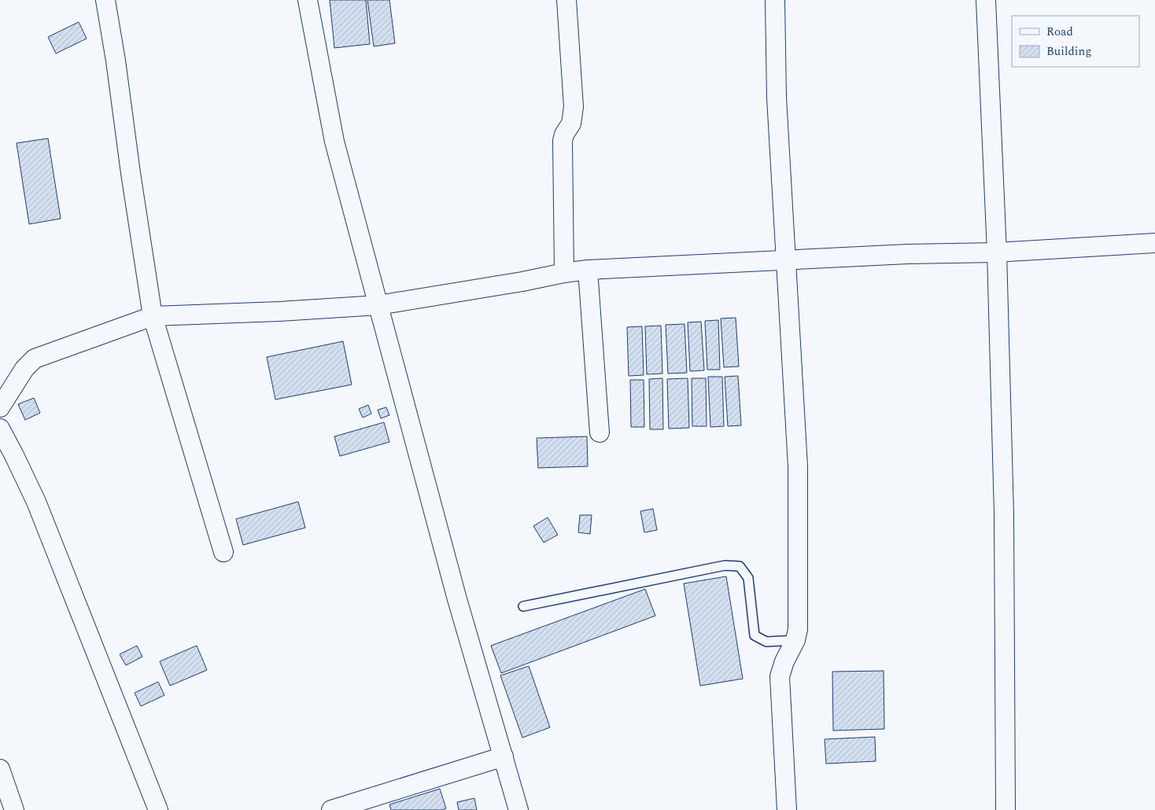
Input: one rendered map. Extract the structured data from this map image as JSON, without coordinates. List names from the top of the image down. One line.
{"legend":["Road","Building"]}
